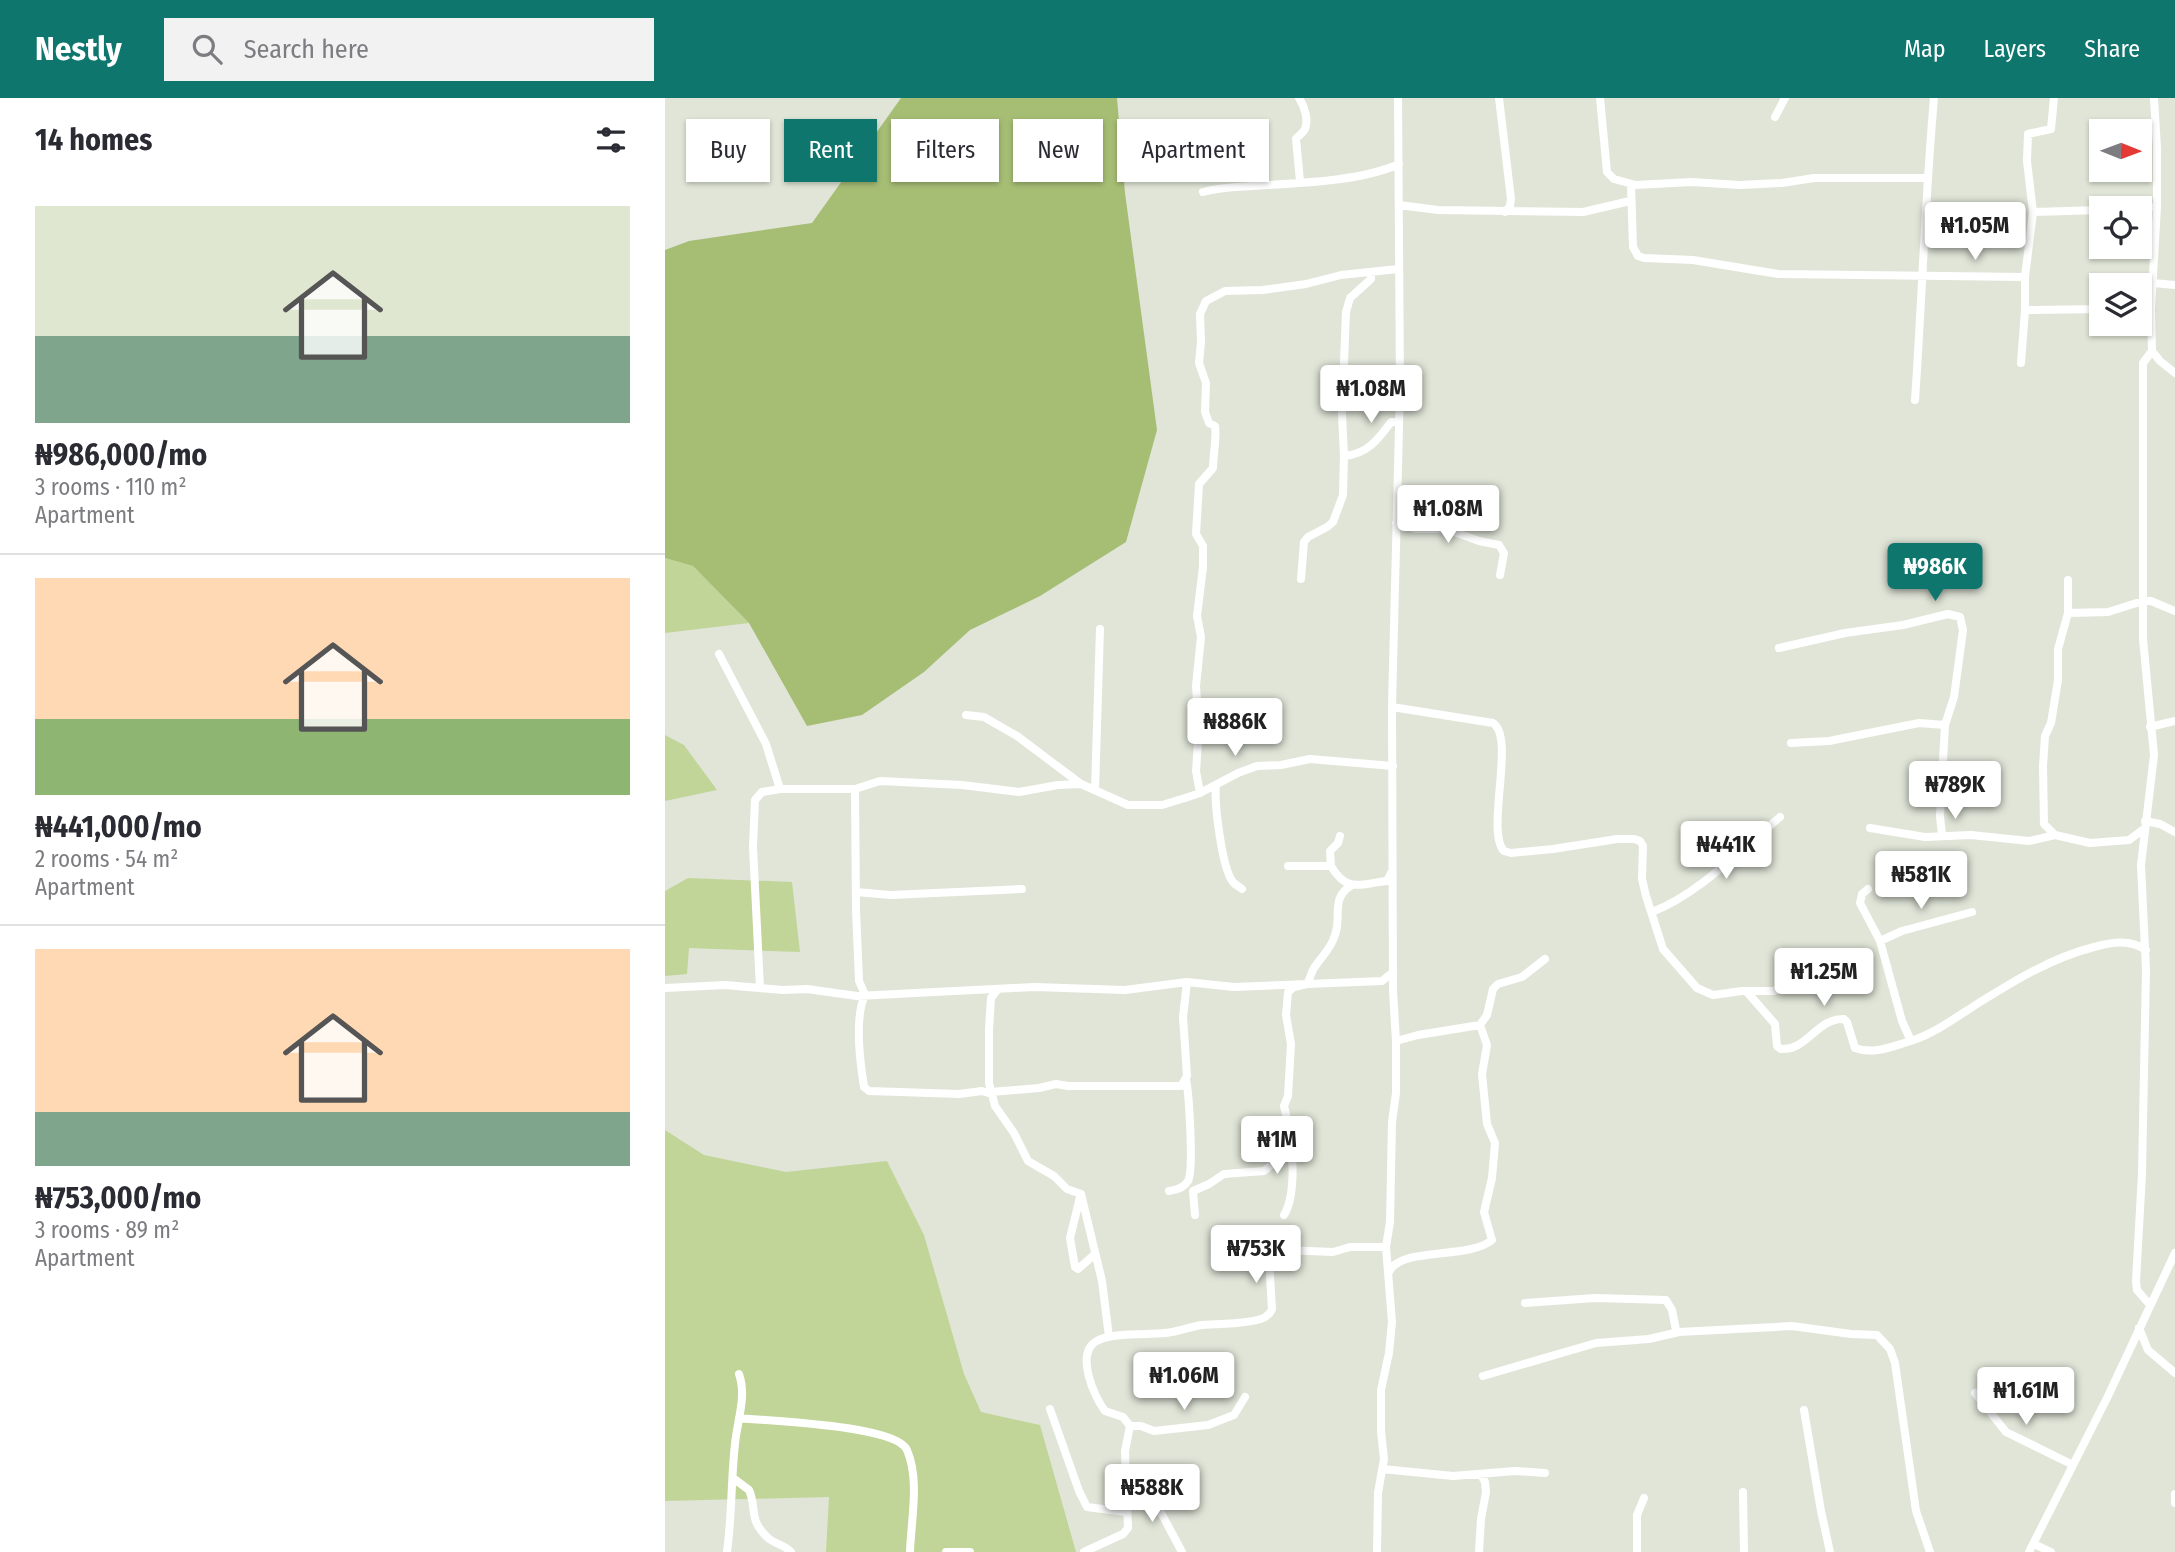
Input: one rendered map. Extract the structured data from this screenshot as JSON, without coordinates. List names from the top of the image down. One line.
{"north":"right","page":{"header":"Nestly","search":"Search here","nav":["Map","Layers","Share"],"heading":"14 homes","chip":["Buy","Rent","Filters","New","Apartment"],"list":[{"name":"₦986,000/mo","note":"3 rooms · 110 m² · Apartment"},{"name":"₦441,000/mo","note":"2 rooms · 54 m² · Apartment"},{"name":"₦753,000/mo","note":"3 rooms · 89 m² · Apartment"}],"price":["₦1.05M","₦1.08M","₦1.08M","₦986K","₦886K","₦789K","₦441K","₦581K","₦1.25M","₦1M","₦753K","₦1.06M","₦1.61M","₦588K"]}}
